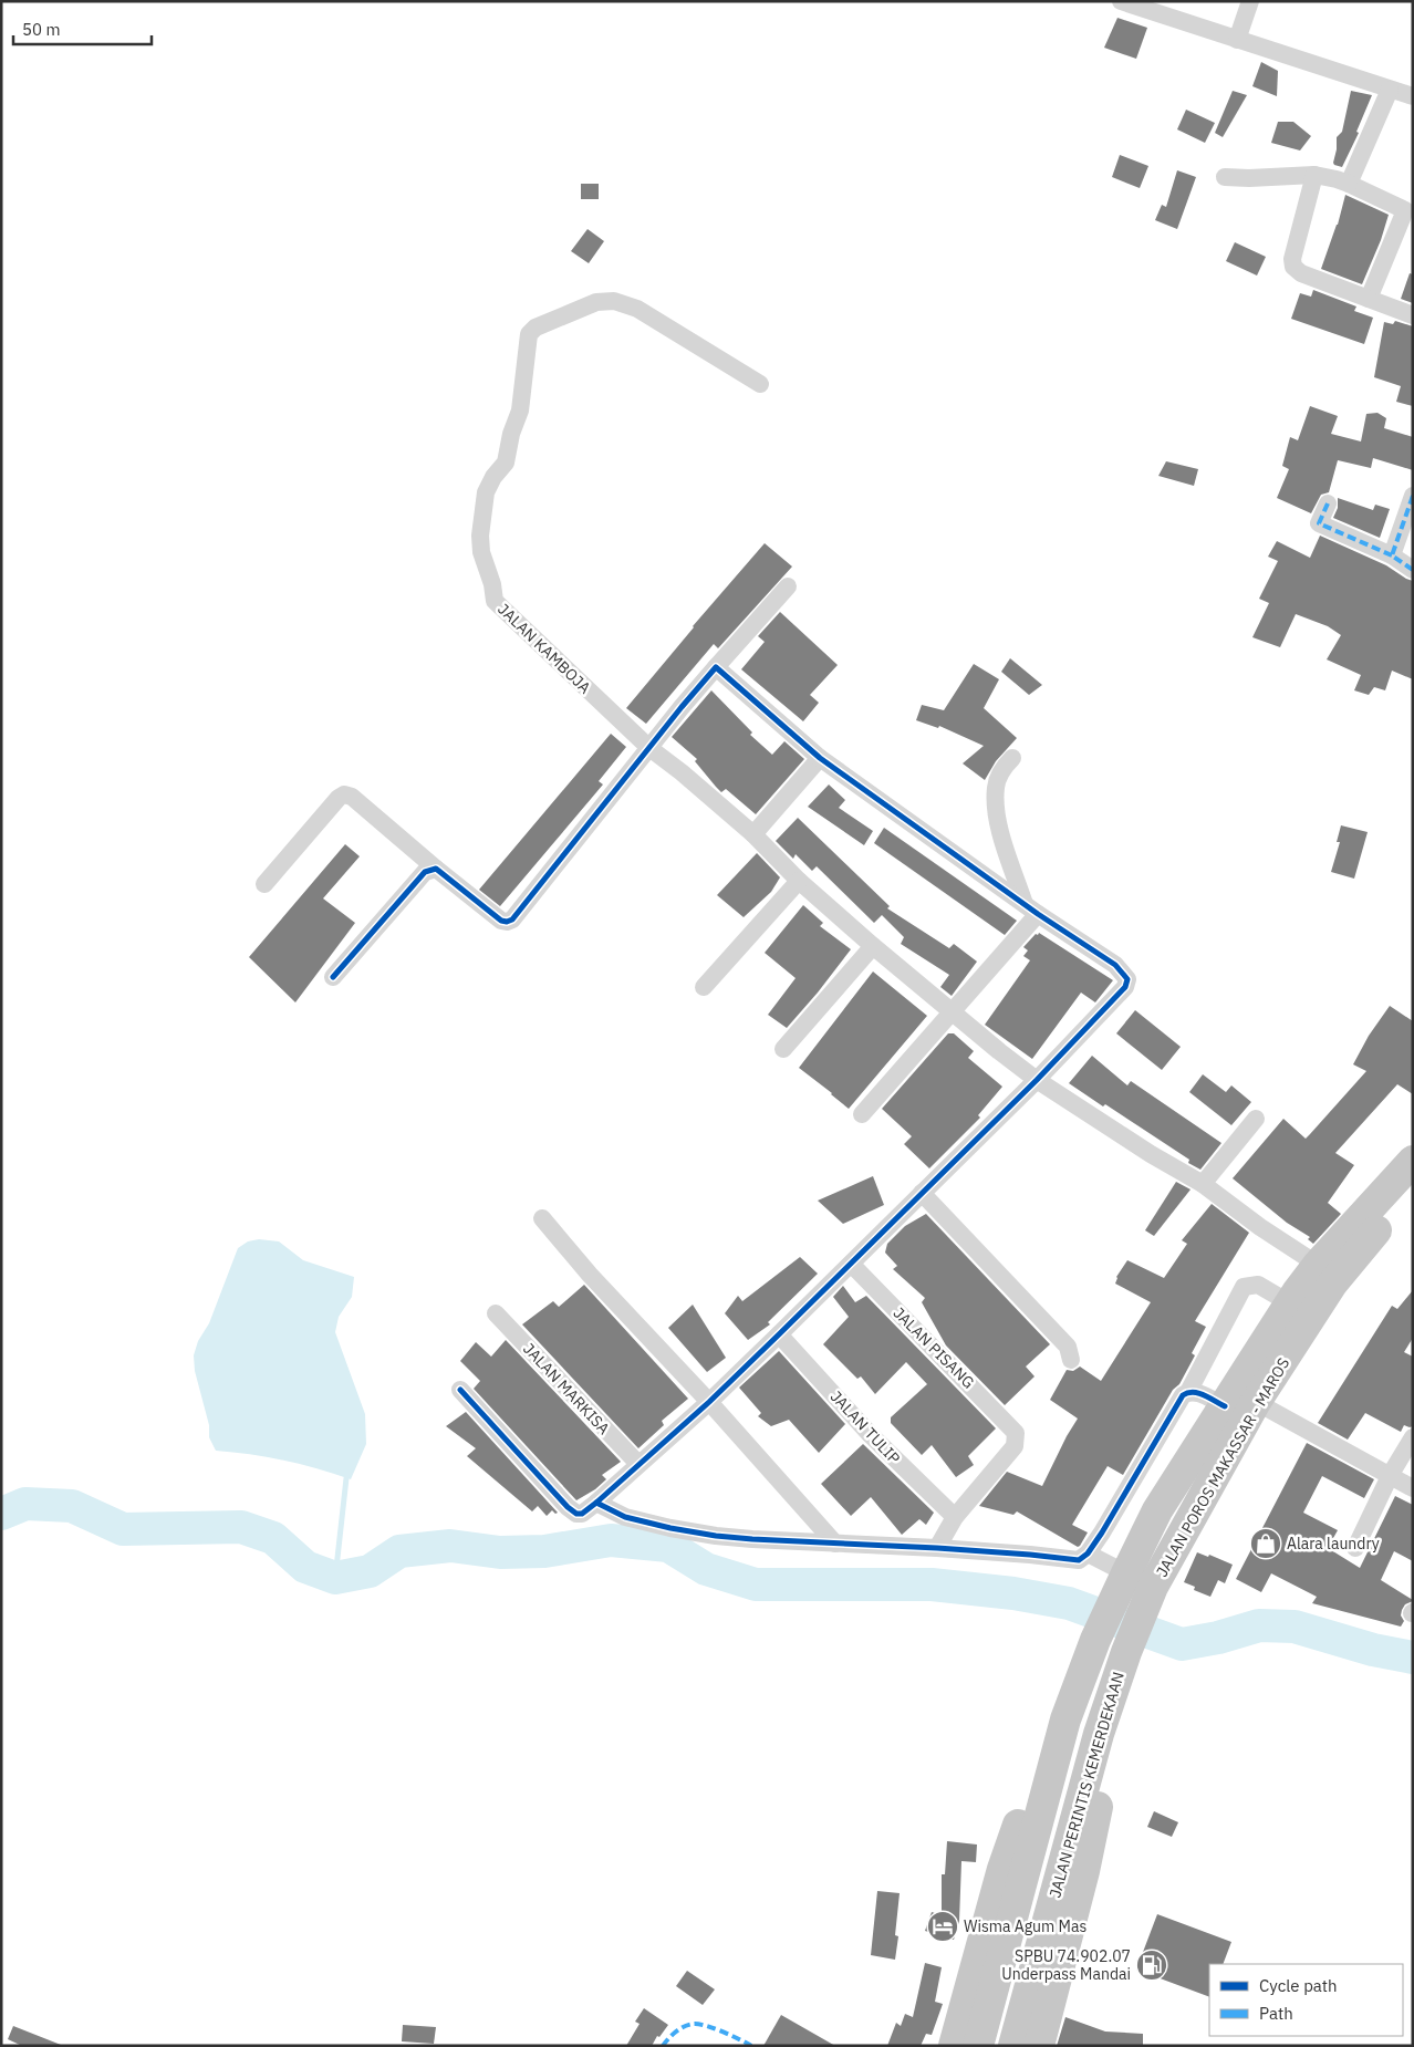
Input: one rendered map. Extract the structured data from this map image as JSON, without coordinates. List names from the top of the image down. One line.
{"streets":{"highway":["JALAN POROS MAKASSAR - MAROS","JALAN PERINTIS KEMERDEKAAN"],"street":["JALAN KAMBOJA","JALAN PISANG","JALAN MARKISA","JALAN TULIP"]},"crossings":[["JALAN PISANG","JALAN TULIP"],["JALAN POROS MAKASSAR - MAROS","JALAN PERINTIS KEMERDEKAAN"]],"places":{"shop":["Alara laundry"],"hotel":["Wisma Agum Mas"],"fuel station":["SPBU 74.902.07 Underpass Mandai"]},"legend":["Cycle path","Path"],"scale_bar":"50 m"}
